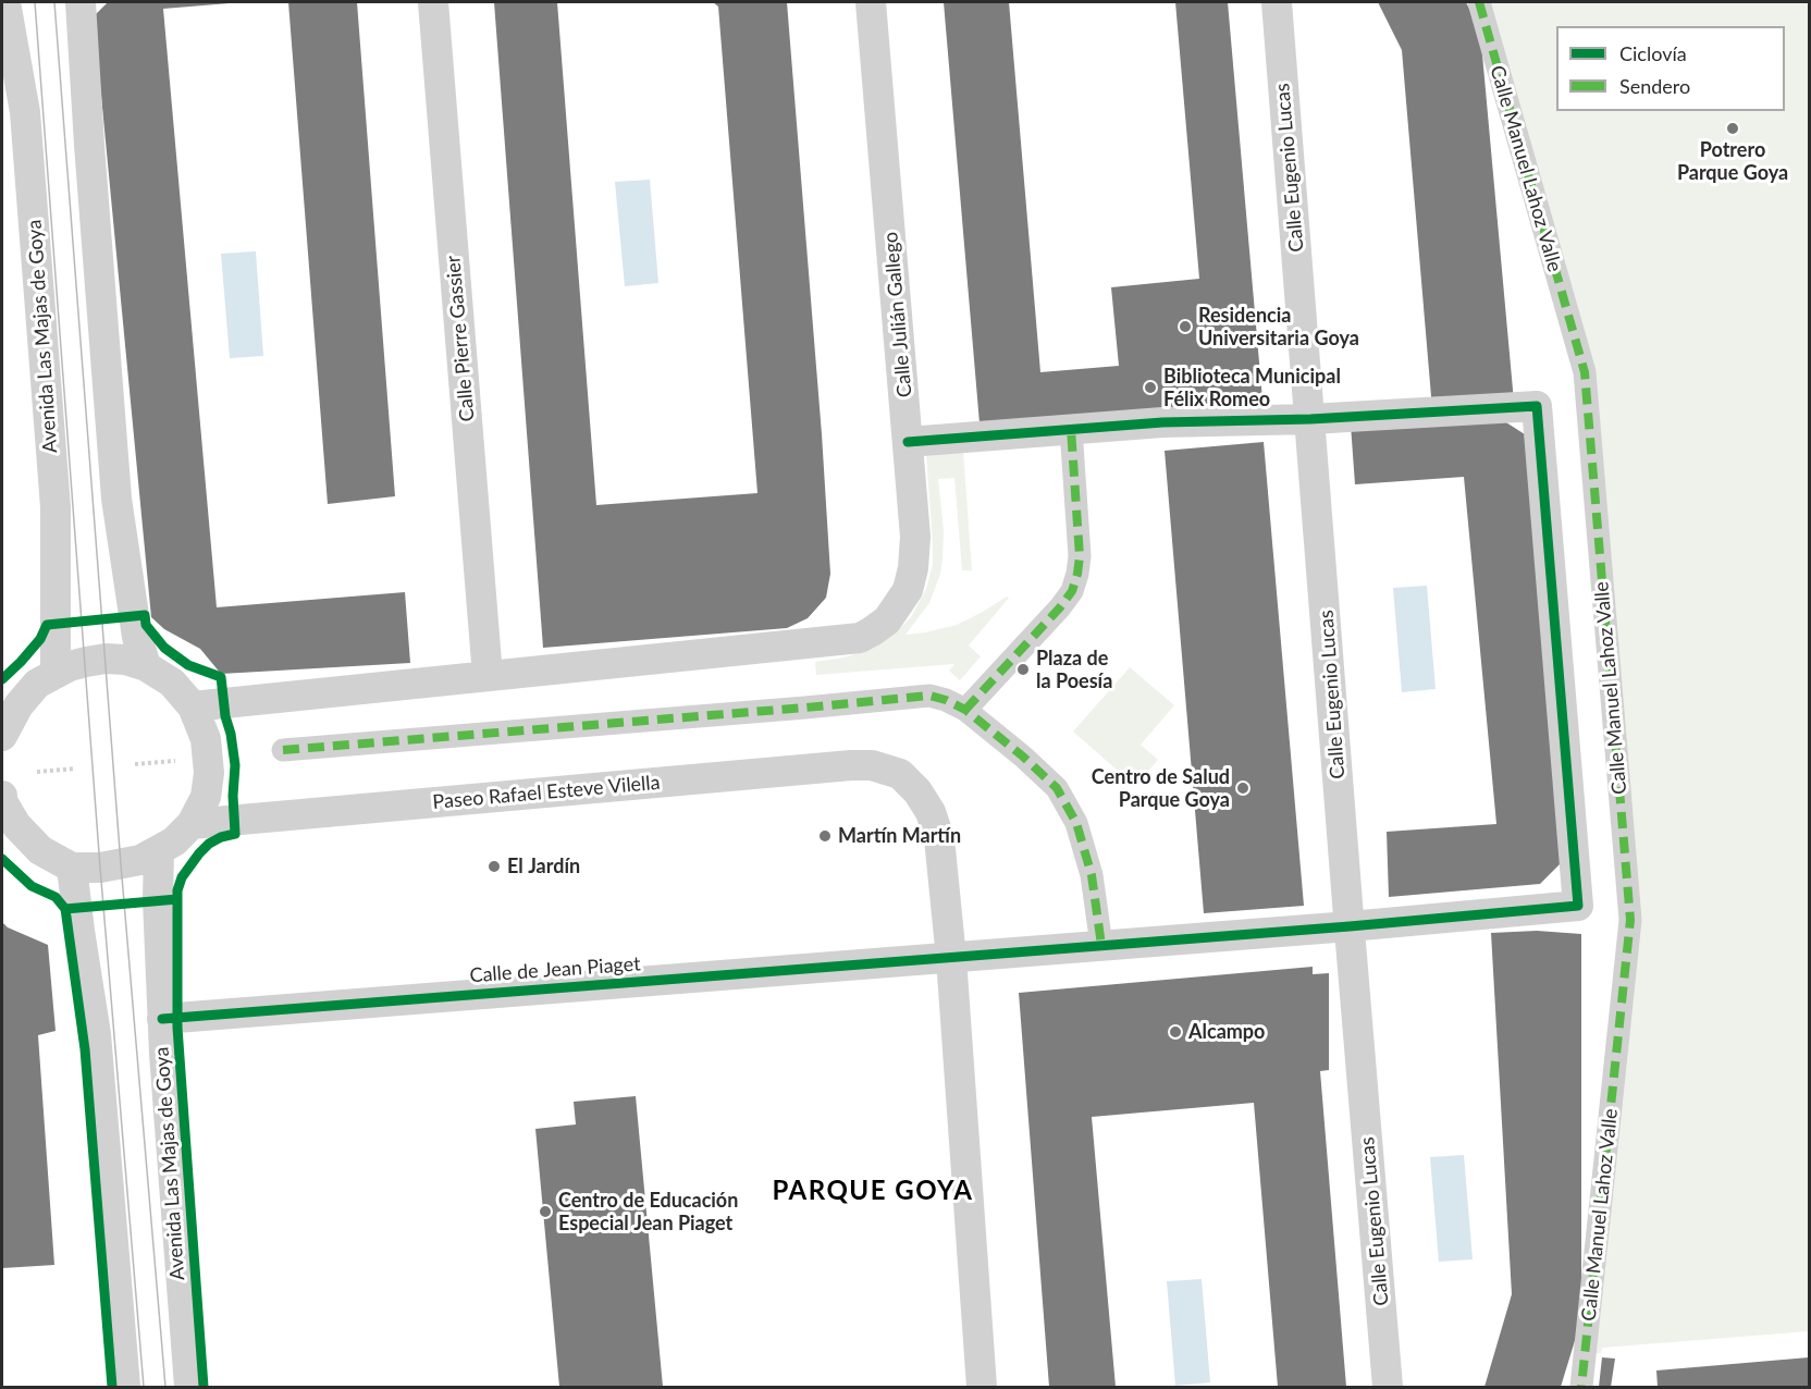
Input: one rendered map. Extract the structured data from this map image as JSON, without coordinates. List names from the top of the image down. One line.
{"streets":{"street":["Calle Eugenio Lucas","Calle Manuel Lahoz Valle","Calle Julián Gallego","Avenida Las Majas de Goya","Calle Pierre Gassier","Paseo Rafael Esteve Vilella","Calle de Jean Piaget"]},"crossings":[["Calle Eugenio Lucas","Calle de Jean Piaget"],["Calle Julián Gallego","Calle Pierre Gassier"],["Avenida Las Majas de Goya","Calle de Jean Piaget"],["Paseo Rafael Esteve Vilella","Calle de Jean Piaget"]],"districts":["PARQUE GOYA"],"places":["Potrero Parque Goya","Residencia Universitaria Goya","Biblioteca Municipal Félix Romeo","Plaza de la Poesía","Centro de Salud Parque Goya","Martín Martín","El Jardín","Alcampo","Centro de Educación Especial Jean Piaget"],"legend":["Ciclovía","Sendero"]}
